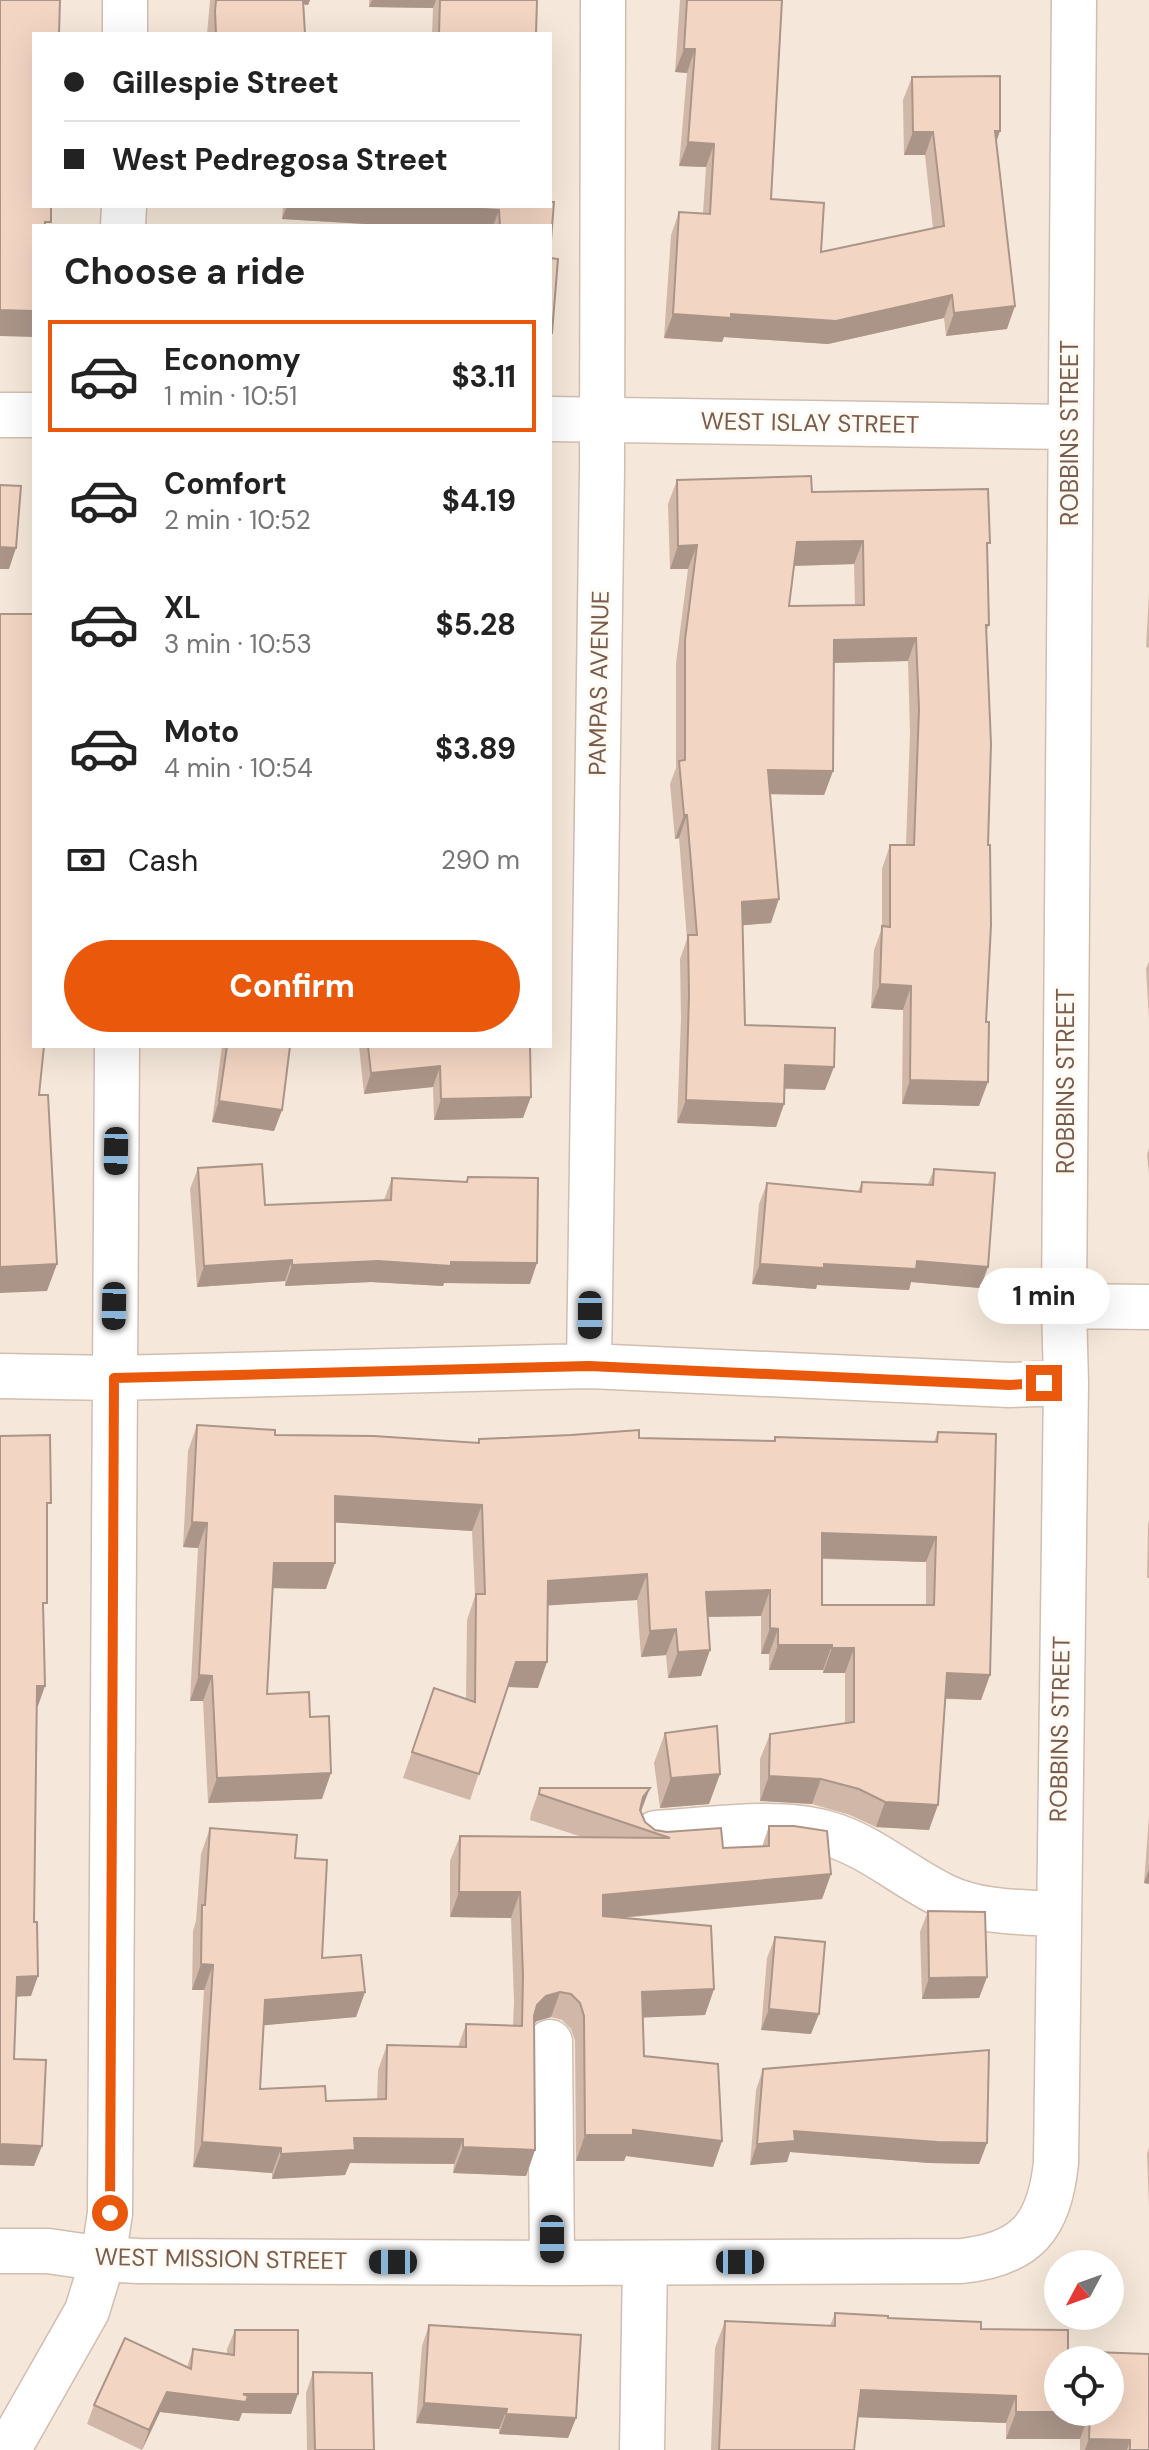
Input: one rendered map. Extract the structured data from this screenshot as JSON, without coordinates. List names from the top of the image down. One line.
{"streets":{"street":["WEST ISLAY STREET","ROBBINS STREET","PAMPAS AVENUE","WEST MISSION STREET"]},"crossings":[["WEST ISLAY STREET","ROBBINS STREET"],["WEST ISLAY STREET","PAMPAS AVENUE"],["ROBBINS STREET","WEST MISSION STREET"]],"north":"bottom left","page":{"banner":["Gillespie Street","West Pedregosa Street"],"heading":"Choose a ride","list":[{"name":"Economy","note":"1 min · 10:51","value":"$3.11"},{"name":"Comfort","note":"2 min · 10:52","value":"$4.19"},{"name":"XL","note":"3 min · 10:53","value":"$5.28"},{"name":"Moto","note":"4 min · 10:54","value":"$3.89"}],"pay":["Cash","290 m"],"buttons":"Confirm","bubble":"1 min"}}
